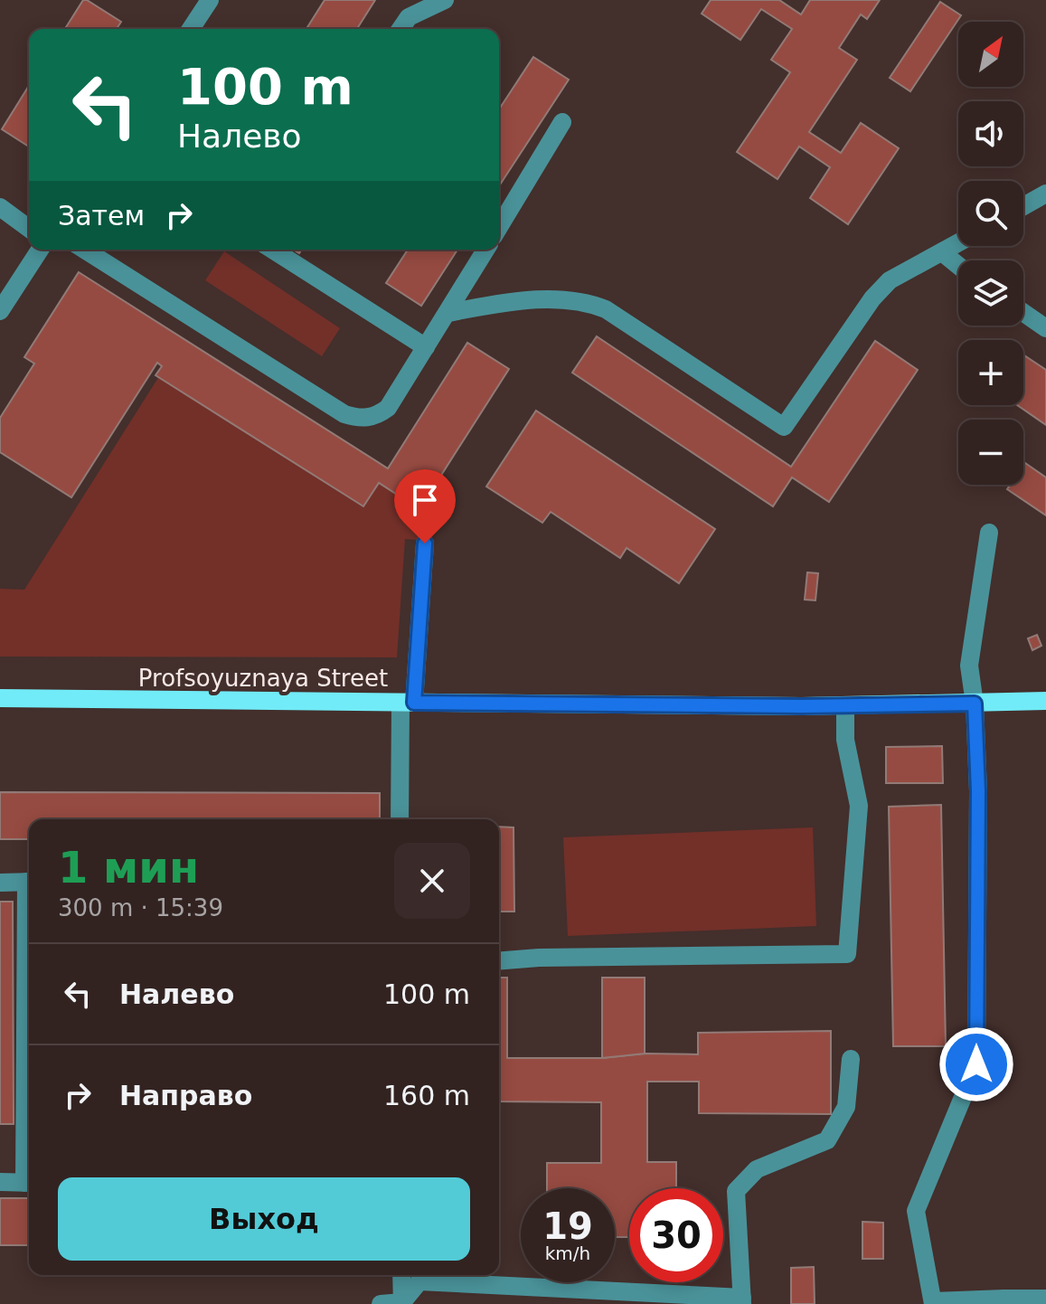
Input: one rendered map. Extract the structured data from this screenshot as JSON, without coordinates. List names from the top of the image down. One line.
{"streets":{"main road":["Profsoyuznaya Street"]},"north":"top right","page":{"map_buttons":["+","−"],"turn":["100 m","Налево"],"then":"Затем","heading":["1 мин","300 m · 15:39"],"list":[{"name":"Налево","value":"100 m"},{"name":"Направо","value":"160 m"}],"buttons":"Выход","speed":"19 km/h","limit":"30"}}
